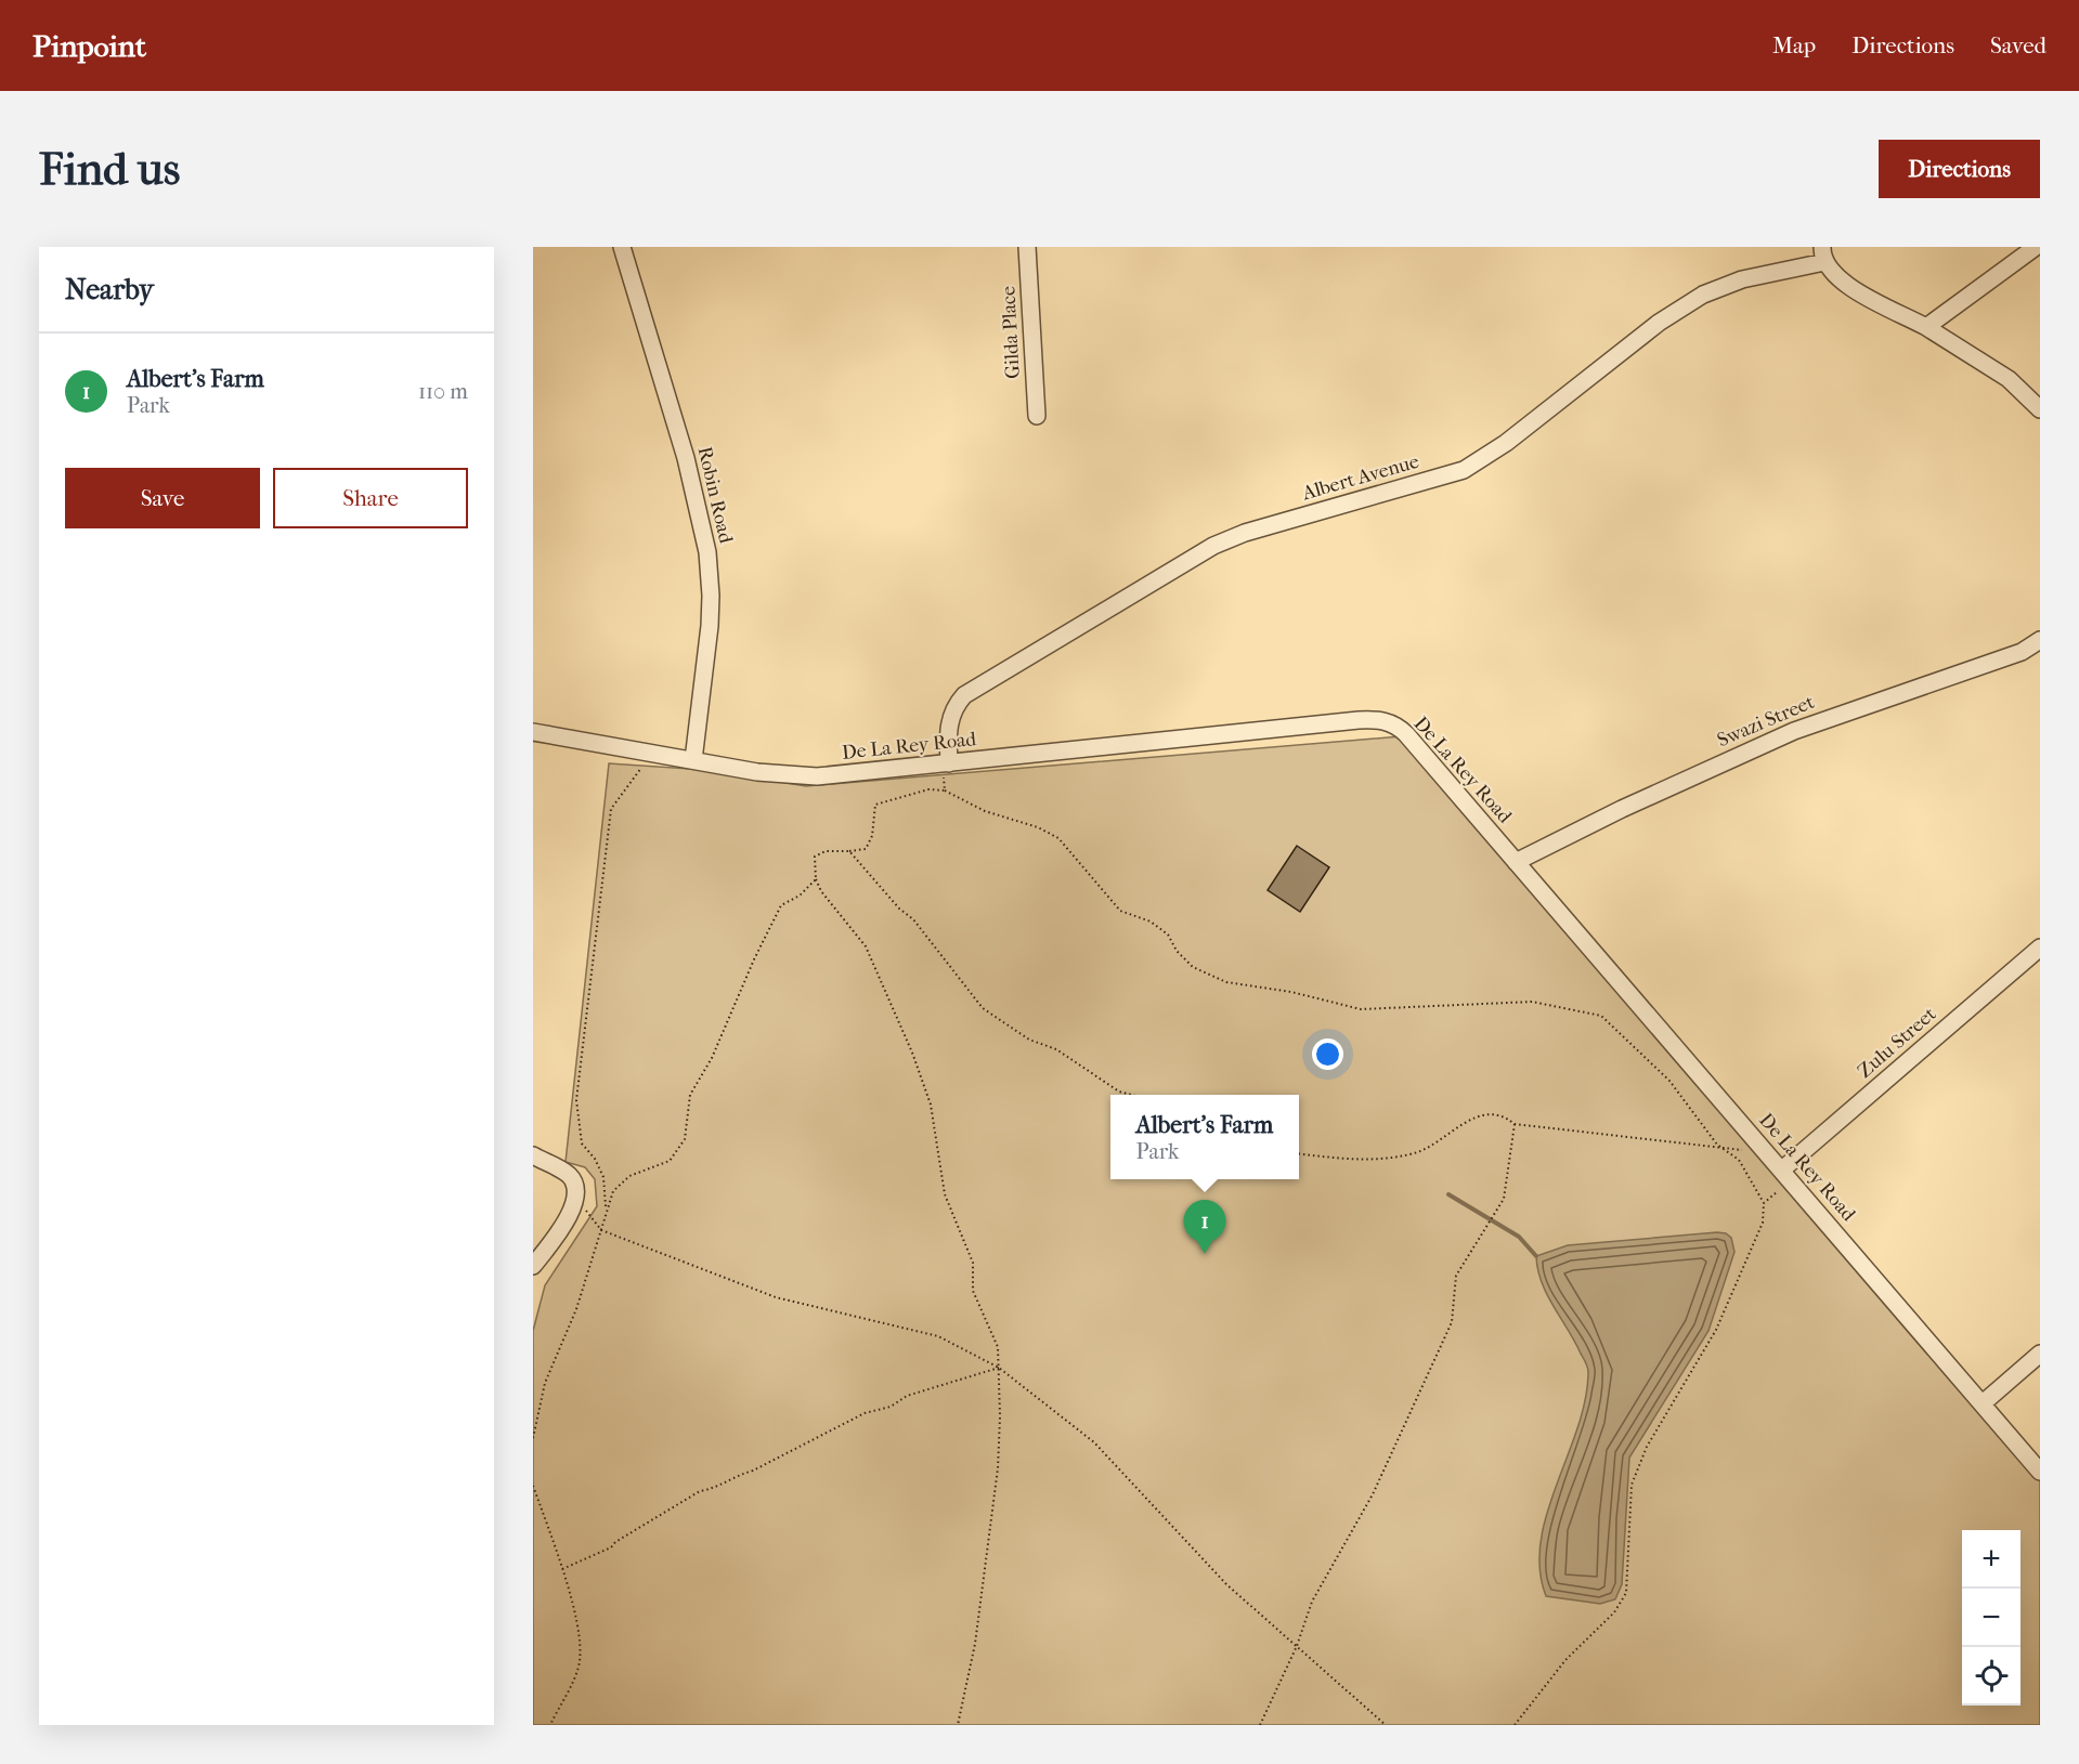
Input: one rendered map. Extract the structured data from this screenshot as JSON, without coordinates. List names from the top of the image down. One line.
{"streets":{"street":["Gilda Place","Albert Avenue","Robin Road","Swazi Street","De La Rey Road","Zulu Street"]},"crossings":[["Albert Avenue","De La Rey Road"],["Robin Road","De La Rey Road"],["Swazi Street","De La Rey Road"],["De La Rey Road","Zulu Street"]],"page":{"header":"Pinpoint","nav":["Map","Directions","Saved"],"buttons":["Directions",["Save","Share"]],"title":"Find us","heading":"Nearby","list":[{"mark":"1","name":"Albert's Farm","note":"Park","value":"110 m"}],"popup":["Albert's Farm","Park"],"pins":"1","map_buttons":["+","−"]}}
